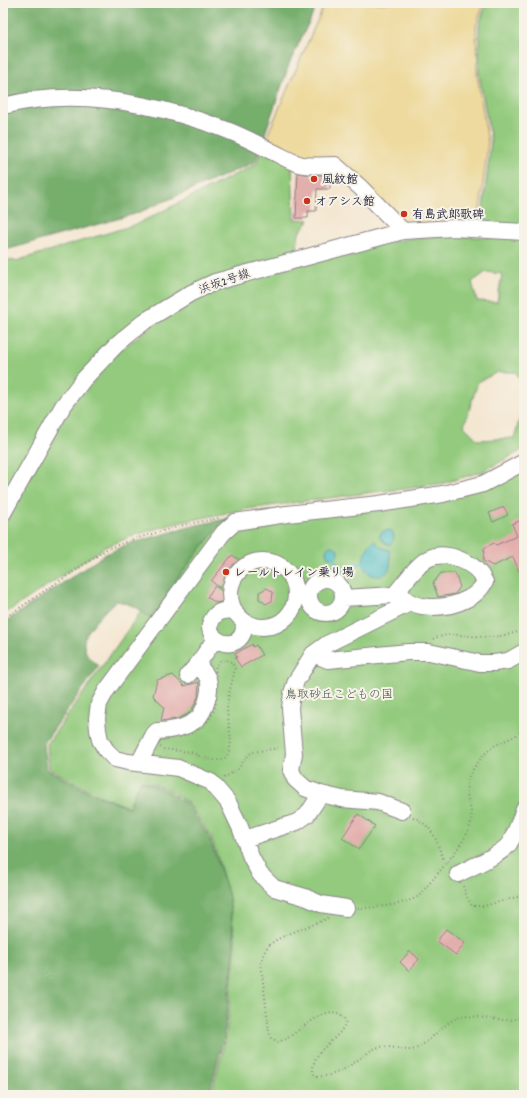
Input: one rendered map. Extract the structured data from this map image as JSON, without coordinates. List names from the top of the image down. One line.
{"streets":{"street":["浜坂2号線"]},"parks":["鳥取砂丘こどもの国"],"places":["風紋館","オアシス館","有島武郎歌碑","レールトレイン乗り場"]}
